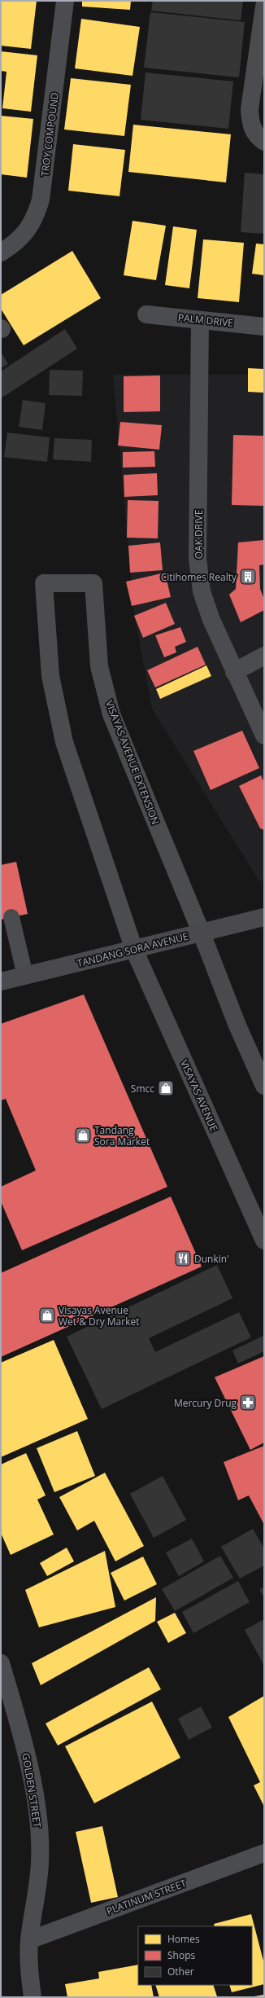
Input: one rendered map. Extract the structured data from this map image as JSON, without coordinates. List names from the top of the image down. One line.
{"streets":{"main road":["TANDANG SORA AVENUE","VISAYAS AVENUE"],"street":["TROY COMPOUND","PALM DRIVE","OAK DRIVE","VISAYAS AVENUE EXTENSION","GOLDEN STREET","PLATINUM STREET"]},"crossings":[["PALM DRIVE","OAK DRIVE"],["VISAYAS AVENUE EXTENSION","TANDANG SORA AVENUE"],["VISAYAS AVENUE EXTENSION","VISAYAS AVENUE"],["TANDANG SORA AVENUE","VISAYAS AVENUE"],["GOLDEN STREET","PLATINUM STREET"]],"places":{"building":["Citihomes Realty"],"shop":["Smcc","Tandang Sora Market","Visayas Avenue Wet & Dry Market"],"restaurant":["Dunkin'"],"pharmacy":["Mercury Drug"]},"legend":["Homes","Shops","Other"]}
